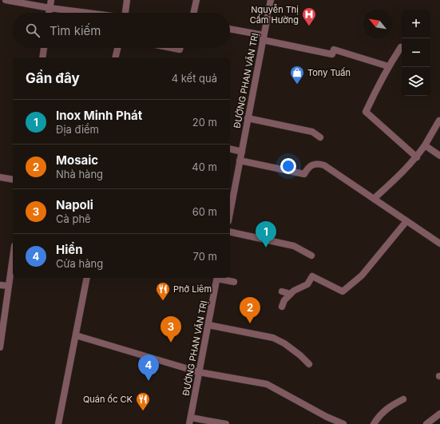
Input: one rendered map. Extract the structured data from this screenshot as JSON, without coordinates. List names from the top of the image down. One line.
{"streets":{"street":["ĐƯỜNG PHAN VĂN TRỊ"]},"places":{"hospital":["Nguyễn Thị Cẩm Hường"],"shop":["Tony Tuấn"],"restaurant":["Phở Liêm","Quán ốc CK"]},"north":"top left","page":{"map_buttons":["+","−"],"search":"Tìm kiếm","heading":["Gần đây","4 kết quả"],"list":[{"mark":"1","name":"Inox Minh Phát","note":"Địa điểm","value":"20 m"},{"mark":"2","name":"Mosaic","note":"Nhà hàng","value":"40 m"},{"mark":"3","name":"Napoli","note":"Cà phê","value":"60 m"},{"mark":"4","name":"Hiển","note":"Cửa hàng","value":"70 m"}],"pins":["1","2","3","4"]}}
